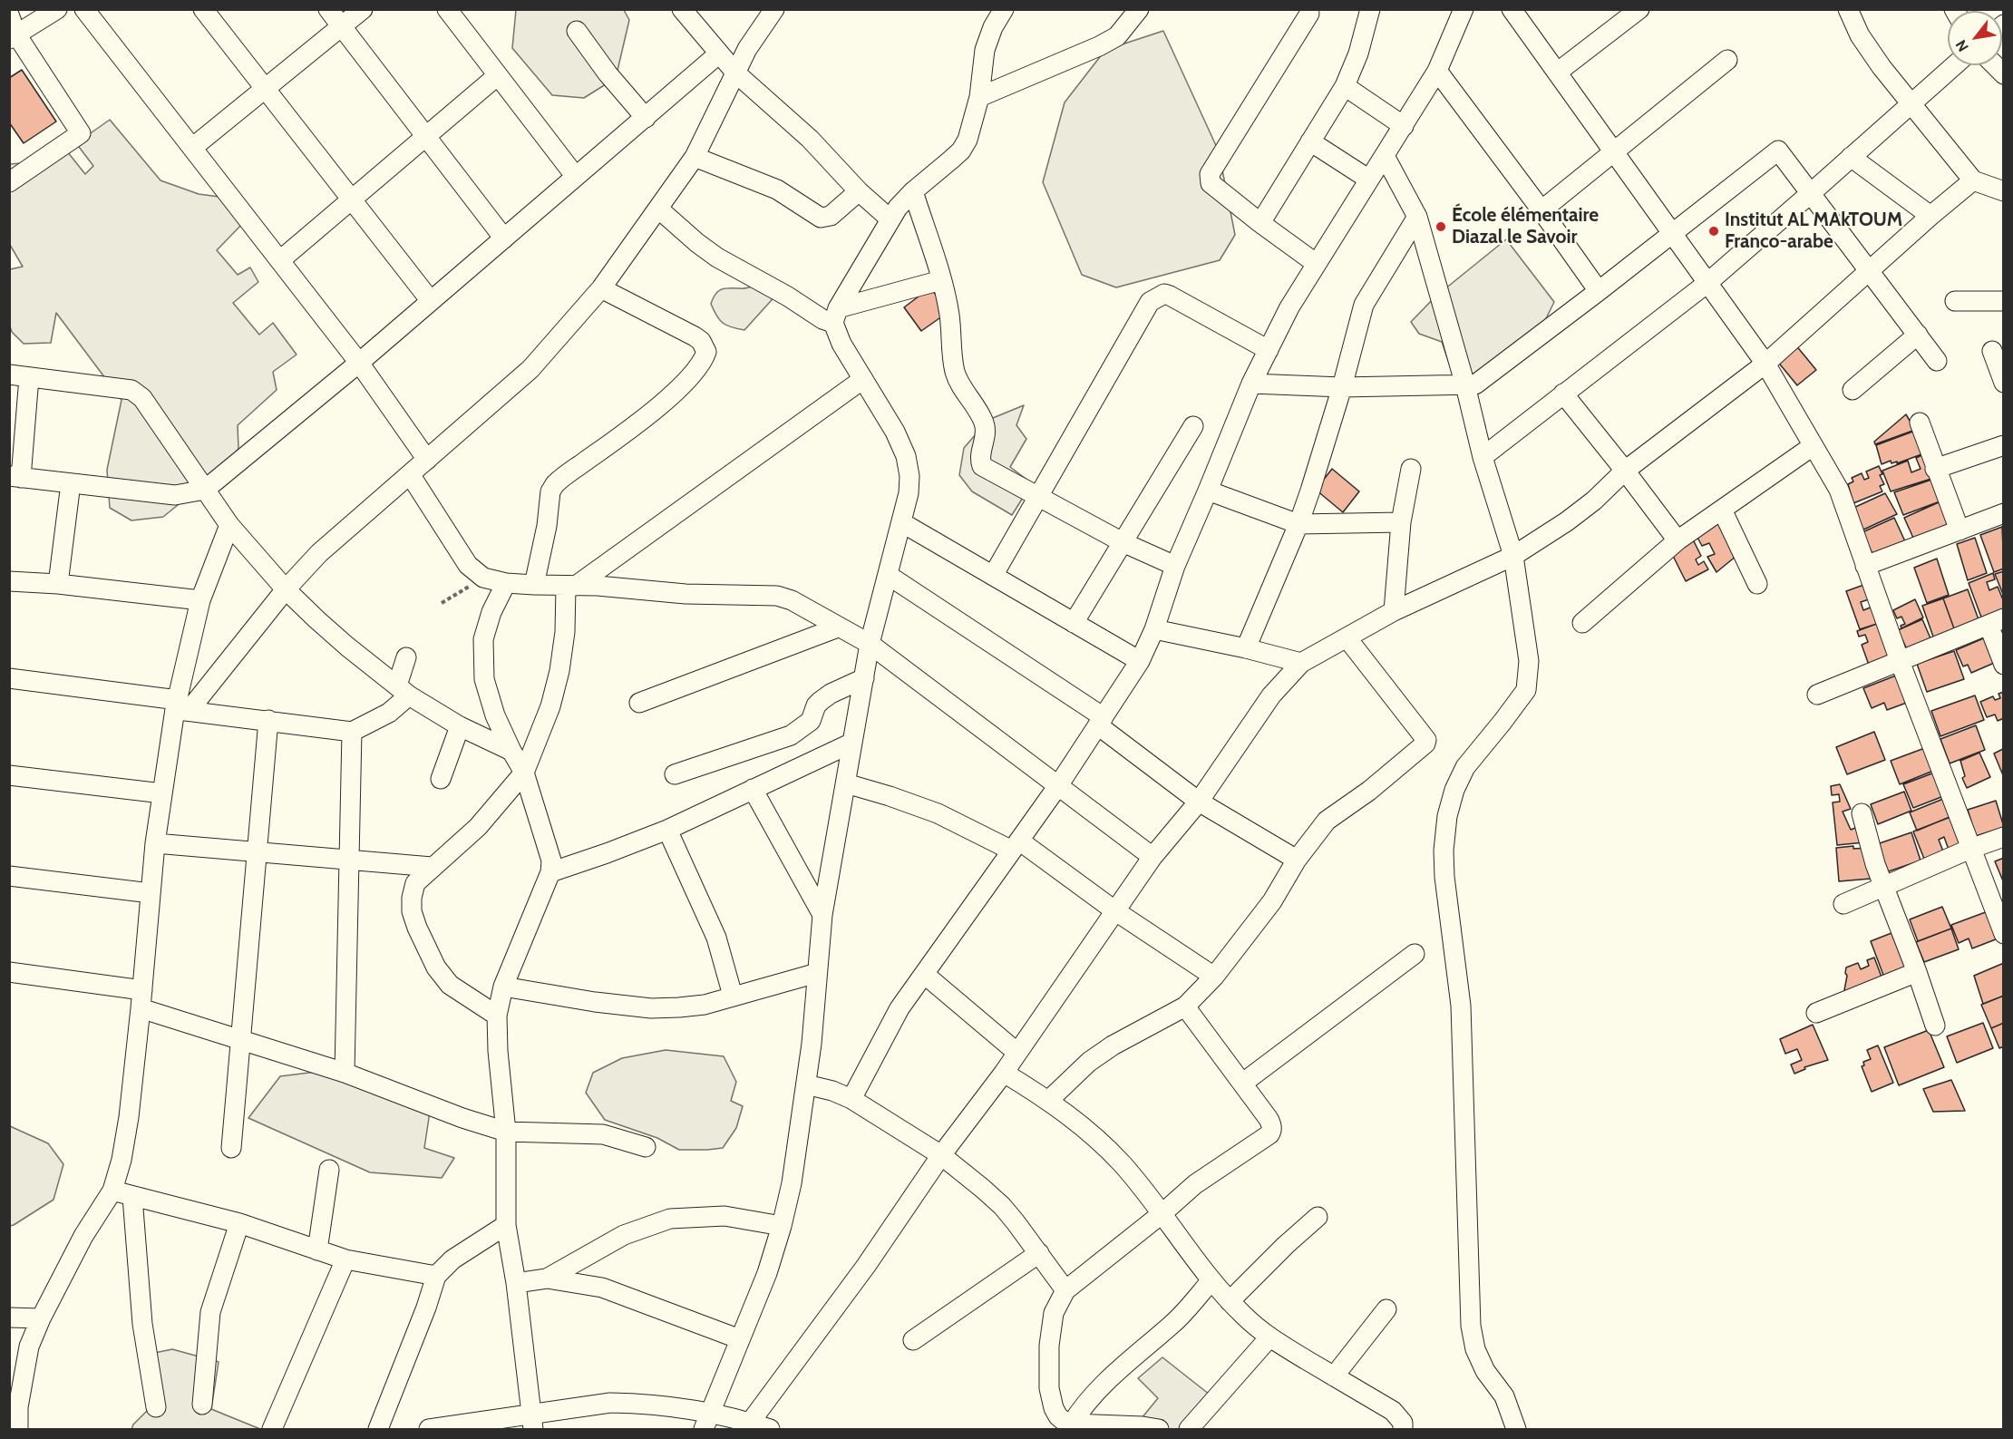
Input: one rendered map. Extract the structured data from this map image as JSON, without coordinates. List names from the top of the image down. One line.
{"places":["École élémentaire Diazal le Savoir","Institut AL MAkTOUM Franco-arabe"],"north":"bottom left"}
